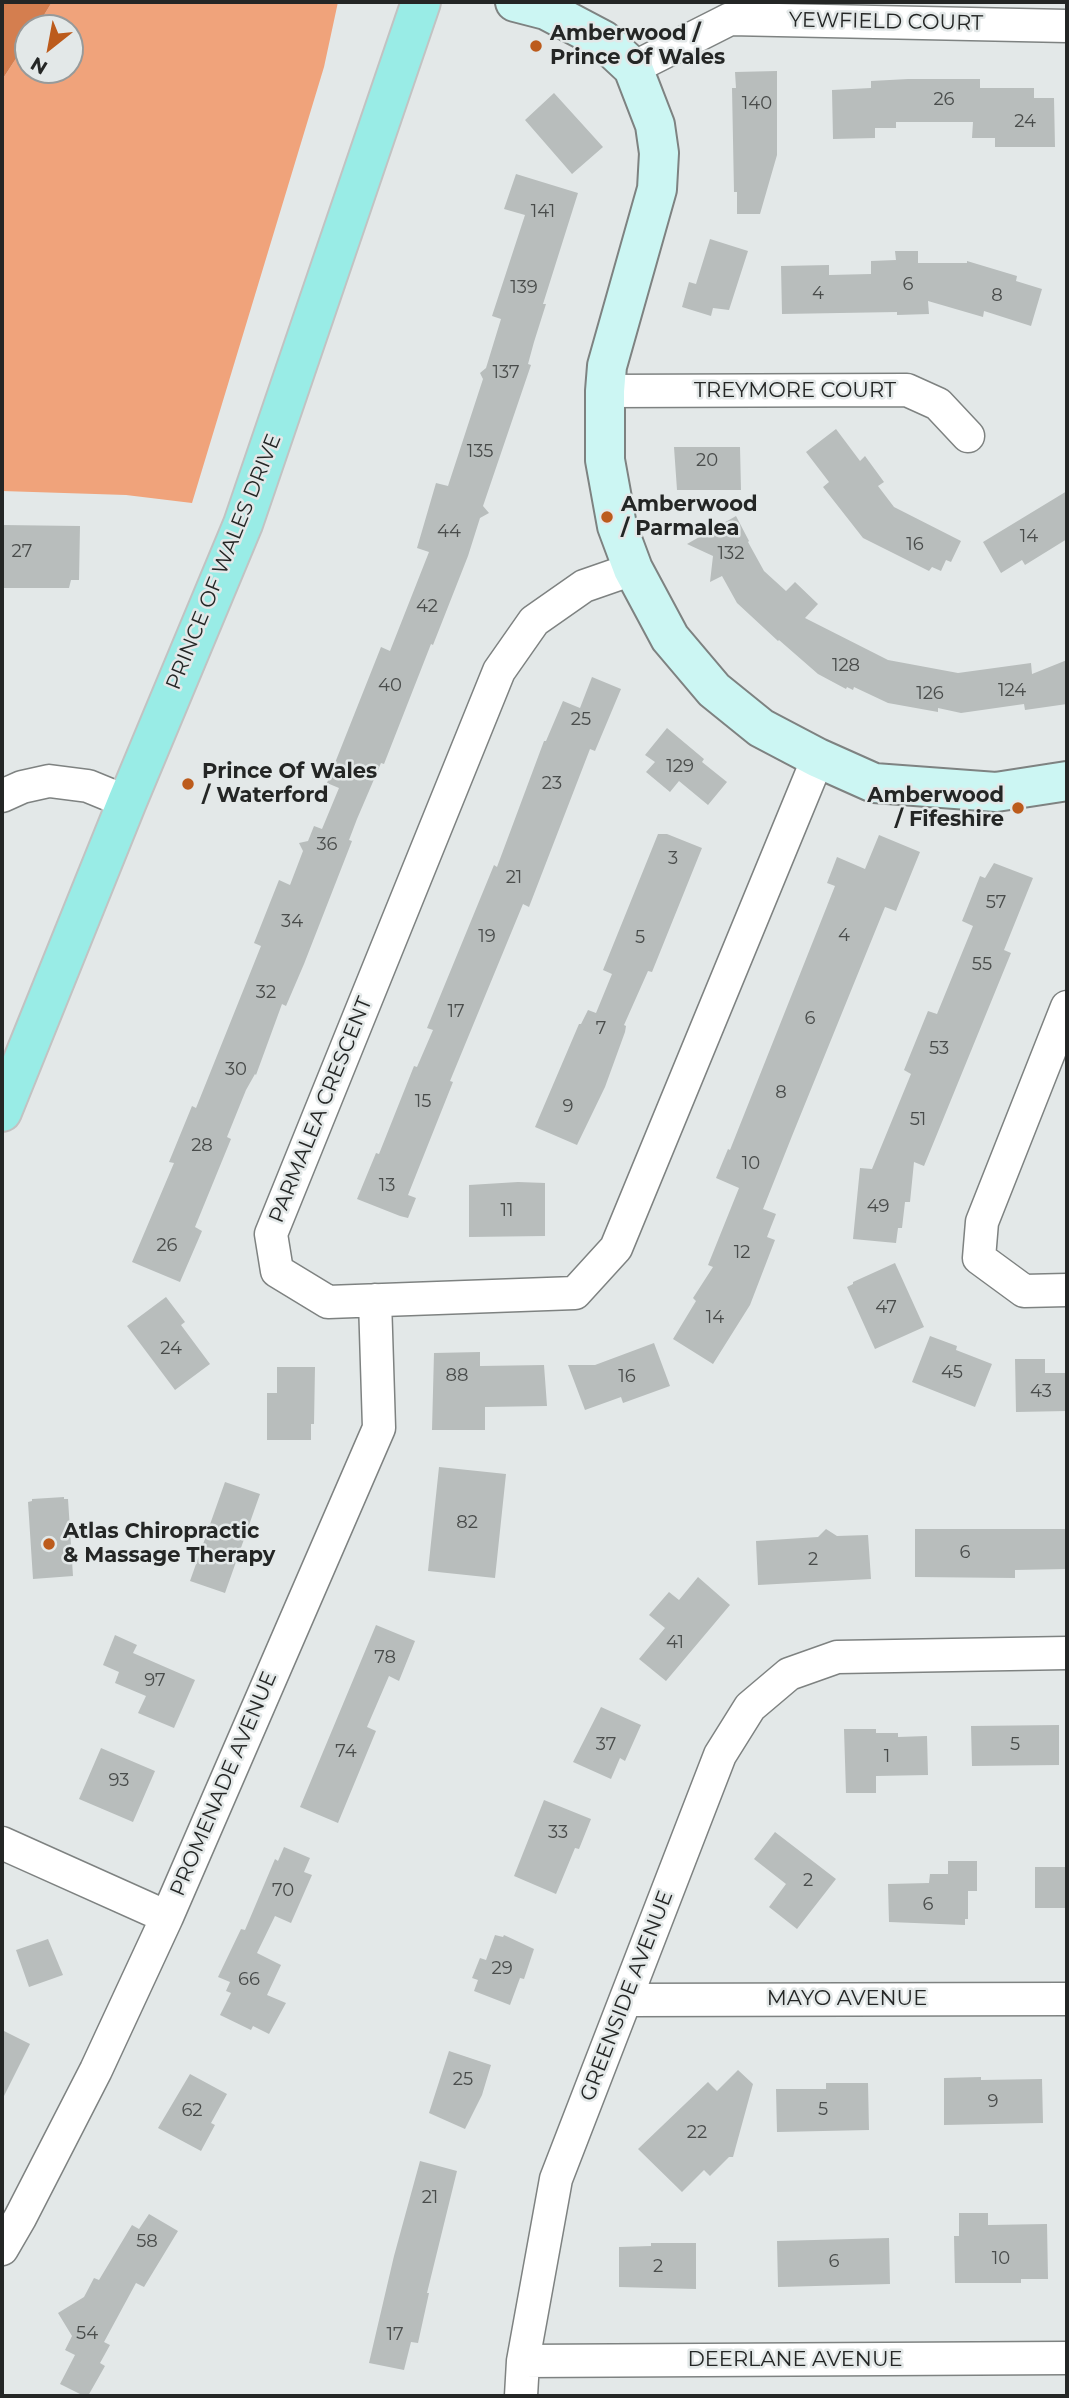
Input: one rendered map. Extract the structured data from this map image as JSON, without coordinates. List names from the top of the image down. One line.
{"streets":{"main road":["PRINCE OF WALES DRIVE"],"street":["YEWFIELD COURT","TREYMORE COURT","PARMALEA CRESCENT","PROMENADE AVENUE","GREENSIDE AVENUE","MAYO AVENUE","DEERLANE AVENUE"]},"crossings":[["PARMALEA CRESCENT","PROMENADE AVENUE"],["GREENSIDE AVENUE","MAYO AVENUE"],["GREENSIDE AVENUE","DEERLANE AVENUE"]],"places":["Amberwood / Prince Of Wales","Amberwood / Parmalea","Prince Of Wales / Waterford","Amberwood / Fifeshire","Atlas Chiropractic & Massage Therapy"],"house_numbers":["26","140","24","141","6","139","4","8","137","135","20","44","14","16","27","132","42","128","40","124","126","25","129","23","36","3","21","57","34","4","19","5","55","32","17","6","7","53","30","8","15","9","51","28","10","13","49","11","26","12","47","14","24","45","88","16","43","82","6","2","41","78","97","37","5","74","1","93","33","2","70","6","29","66","25","9","5","62","22","21","58","10","6","2","54","17"],"north":"bottom left"}
